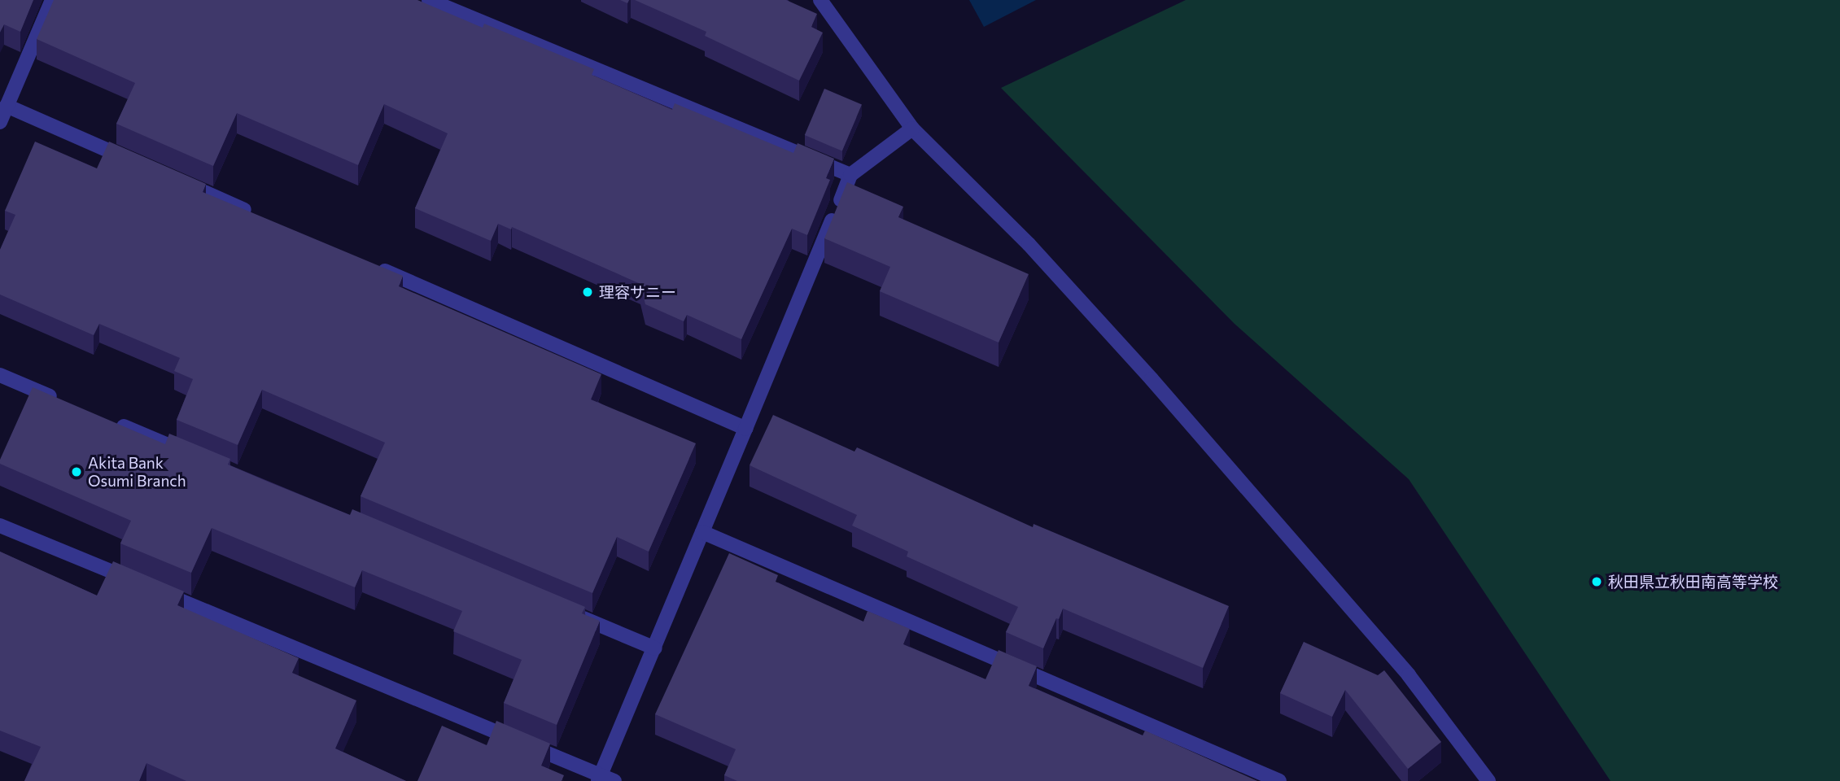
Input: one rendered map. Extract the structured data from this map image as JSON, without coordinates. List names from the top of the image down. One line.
{"places":["理容サニー","Akita Bank Osumi Branch","秋田県立秋田南高等学校"]}
